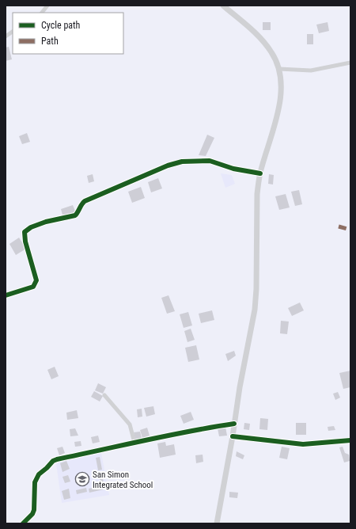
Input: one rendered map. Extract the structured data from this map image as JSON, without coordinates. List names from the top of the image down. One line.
{"places":{"school or university":["San Simon Integrated School"]},"legend":["Cycle path","Path"]}
